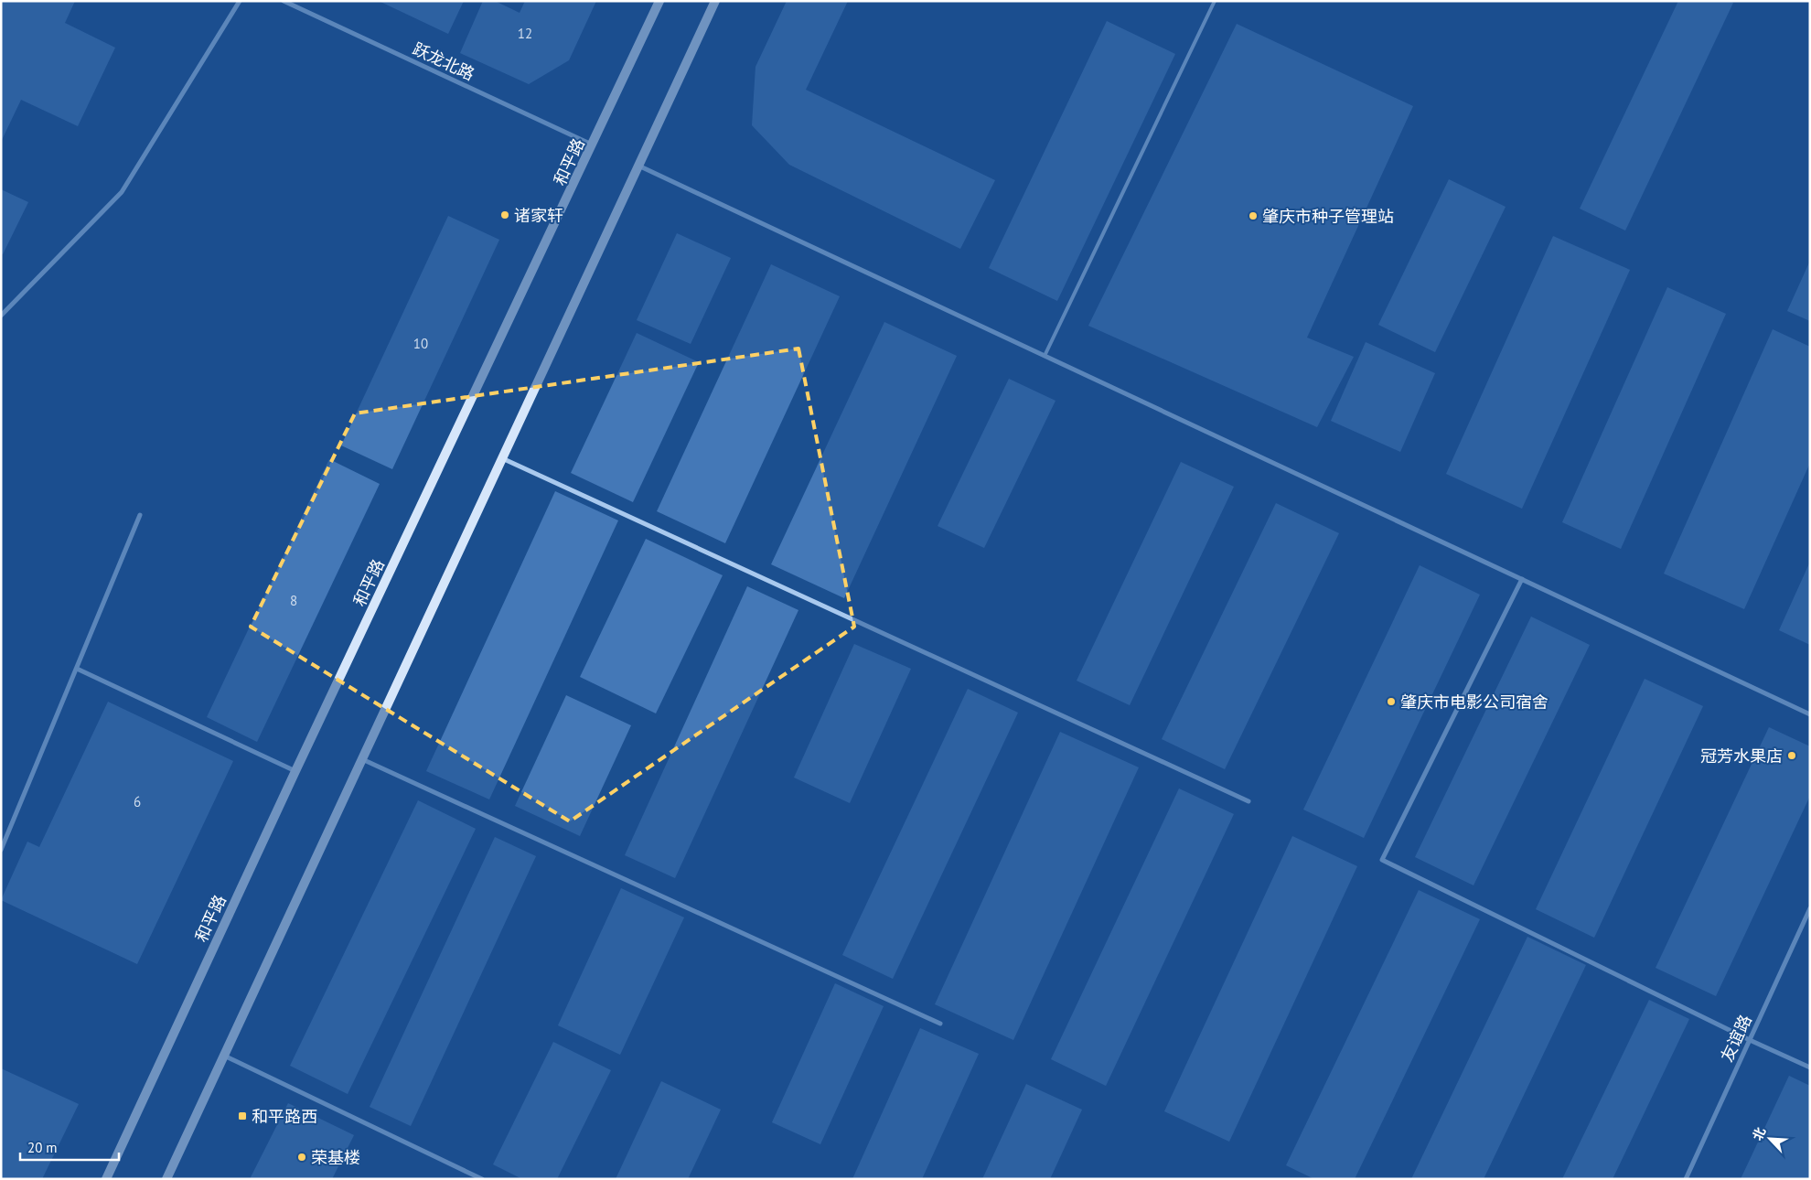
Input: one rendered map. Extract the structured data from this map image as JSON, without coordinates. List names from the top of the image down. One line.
{"streets":{"main road":["和平路"],"street":["跃龙北路","友谊路"]},"crossings":[["跃龙北路","和平路"]],"places":{"other":["诸家轩","肇庆市种子管理站","肇庆市电影公司宿舍","冠芳水果店","荣基楼"],"transit":["和平路西"]},"house_numbers":["12","10","8","6"],"scale_bar":"20 m","north":"top left"}
